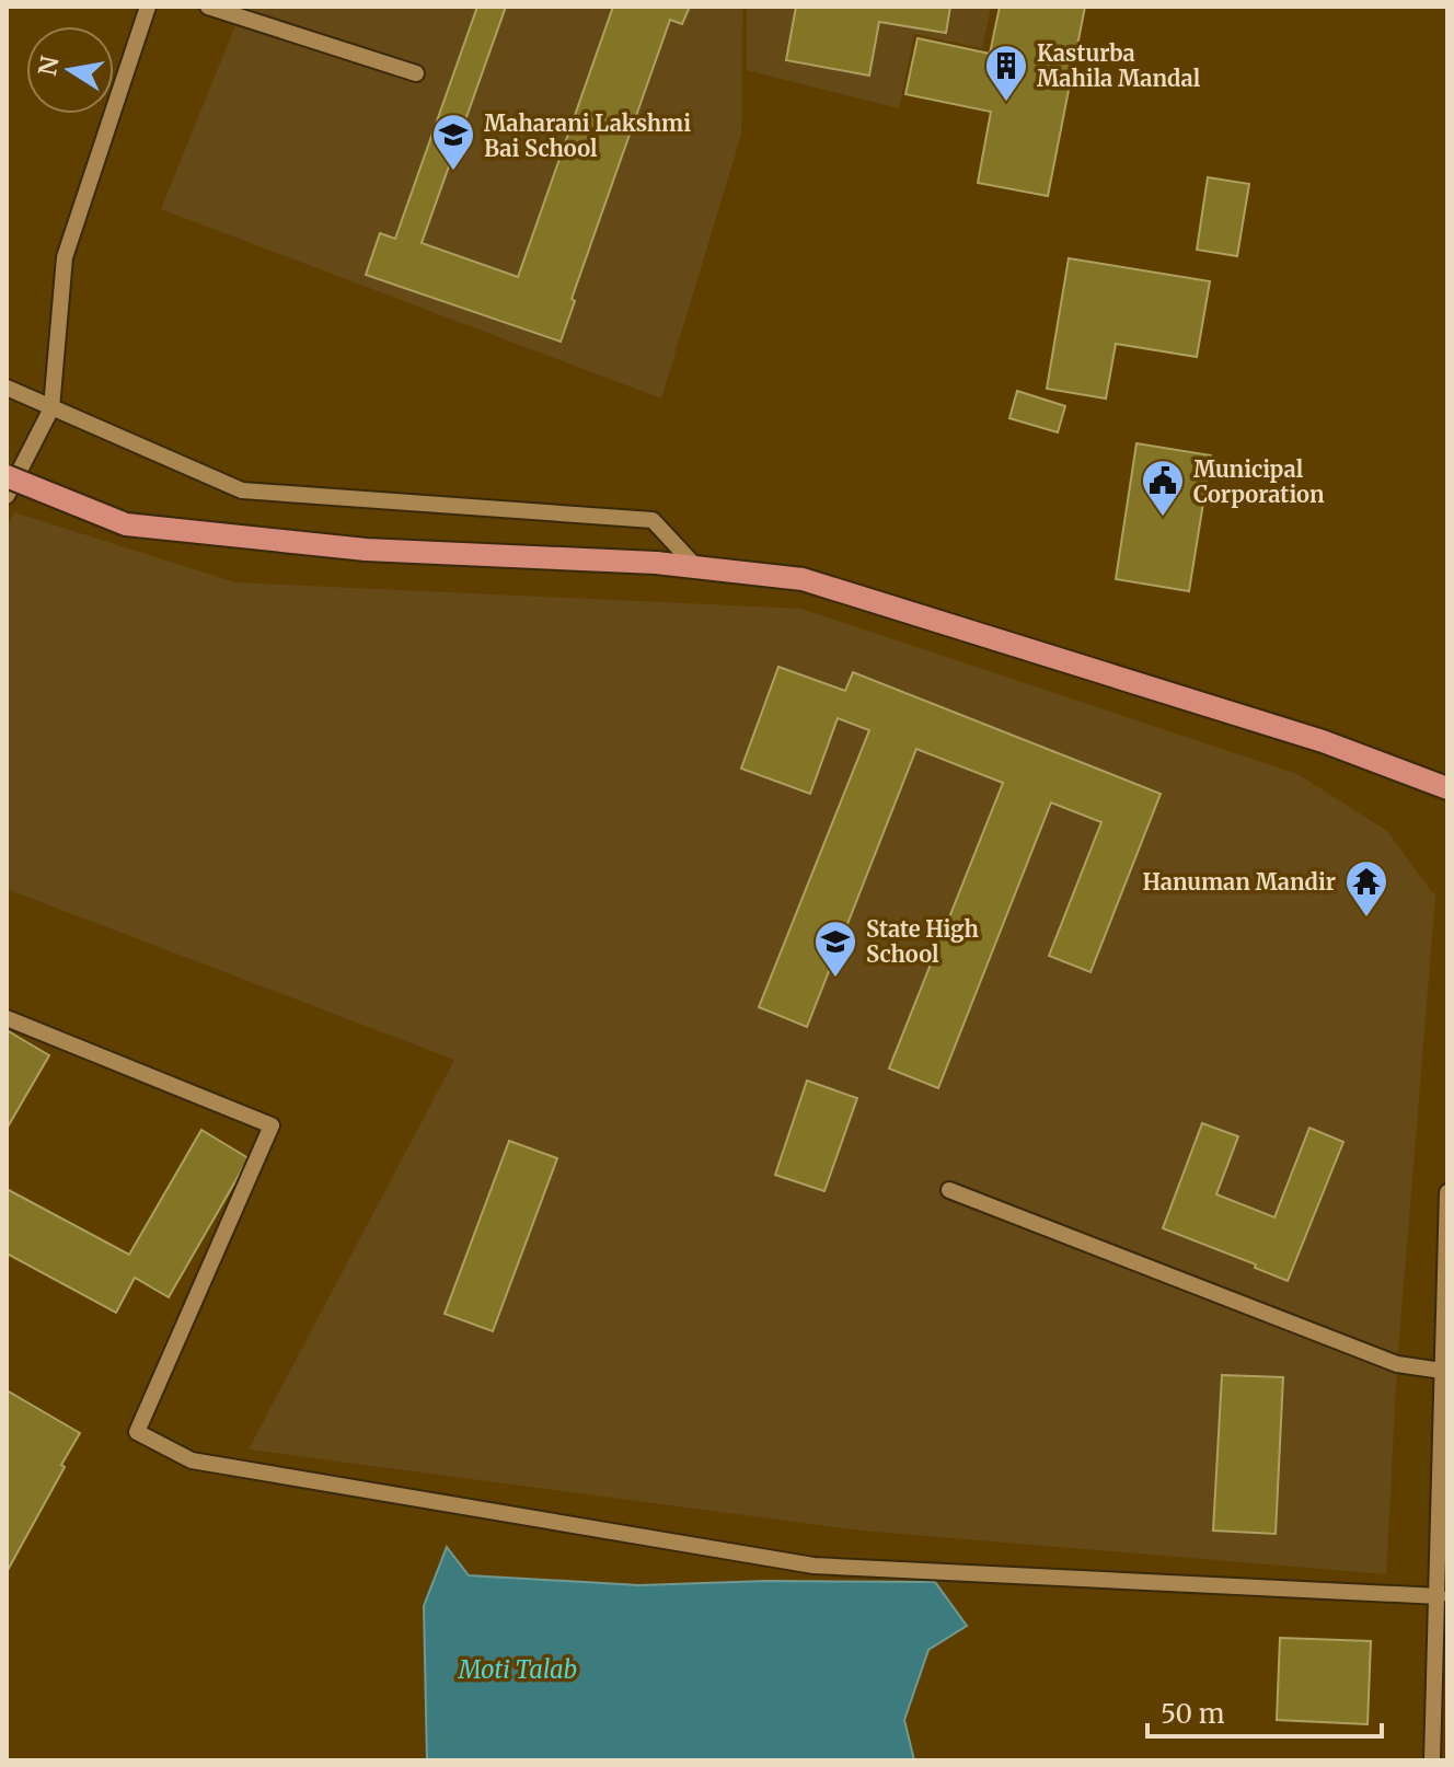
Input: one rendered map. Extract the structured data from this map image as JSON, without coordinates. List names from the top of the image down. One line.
{"water":["Moti Talab"],"places":{"building":["Kasturba Mahila Mandal"],"school or university":["Maharani Lakshmi Bai School","State High School"],"public building":["Municipal Corporation"],"temple":["Hanuman Mandir"]},"scale_bar":"50 m","north":"left"}
